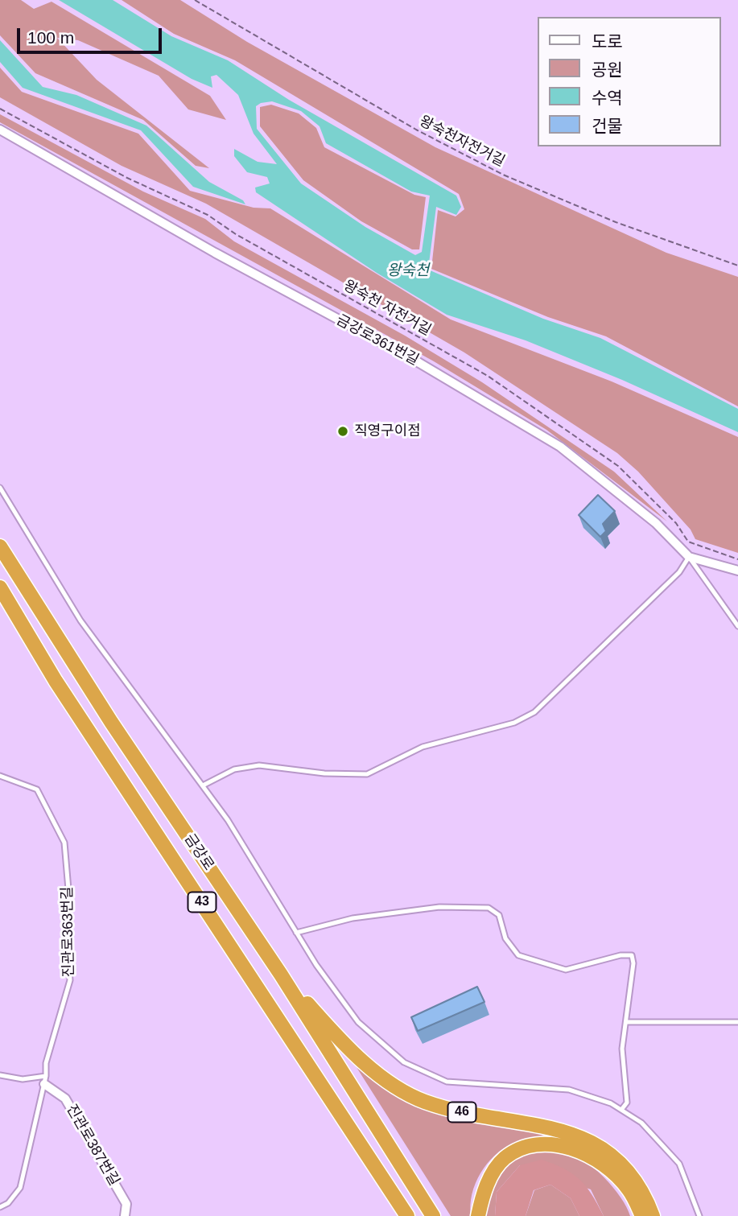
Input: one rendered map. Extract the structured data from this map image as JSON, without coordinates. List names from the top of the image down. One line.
{"streets":{"highway":["금강로","43","46"],"street":["금강로361번길","진관로387번길"],"lane":["진관로363번길"],"path":["왕숙천자전거길","왕숙천 자전거길"]},"crossings":[["금강로","46"],["진관로363번길","진관로387번길"]],"water":["왕숙천"],"places":["직영구이점"],"legend":["도로","공원","수역","건물"],"scale_bar":"100 m"}
